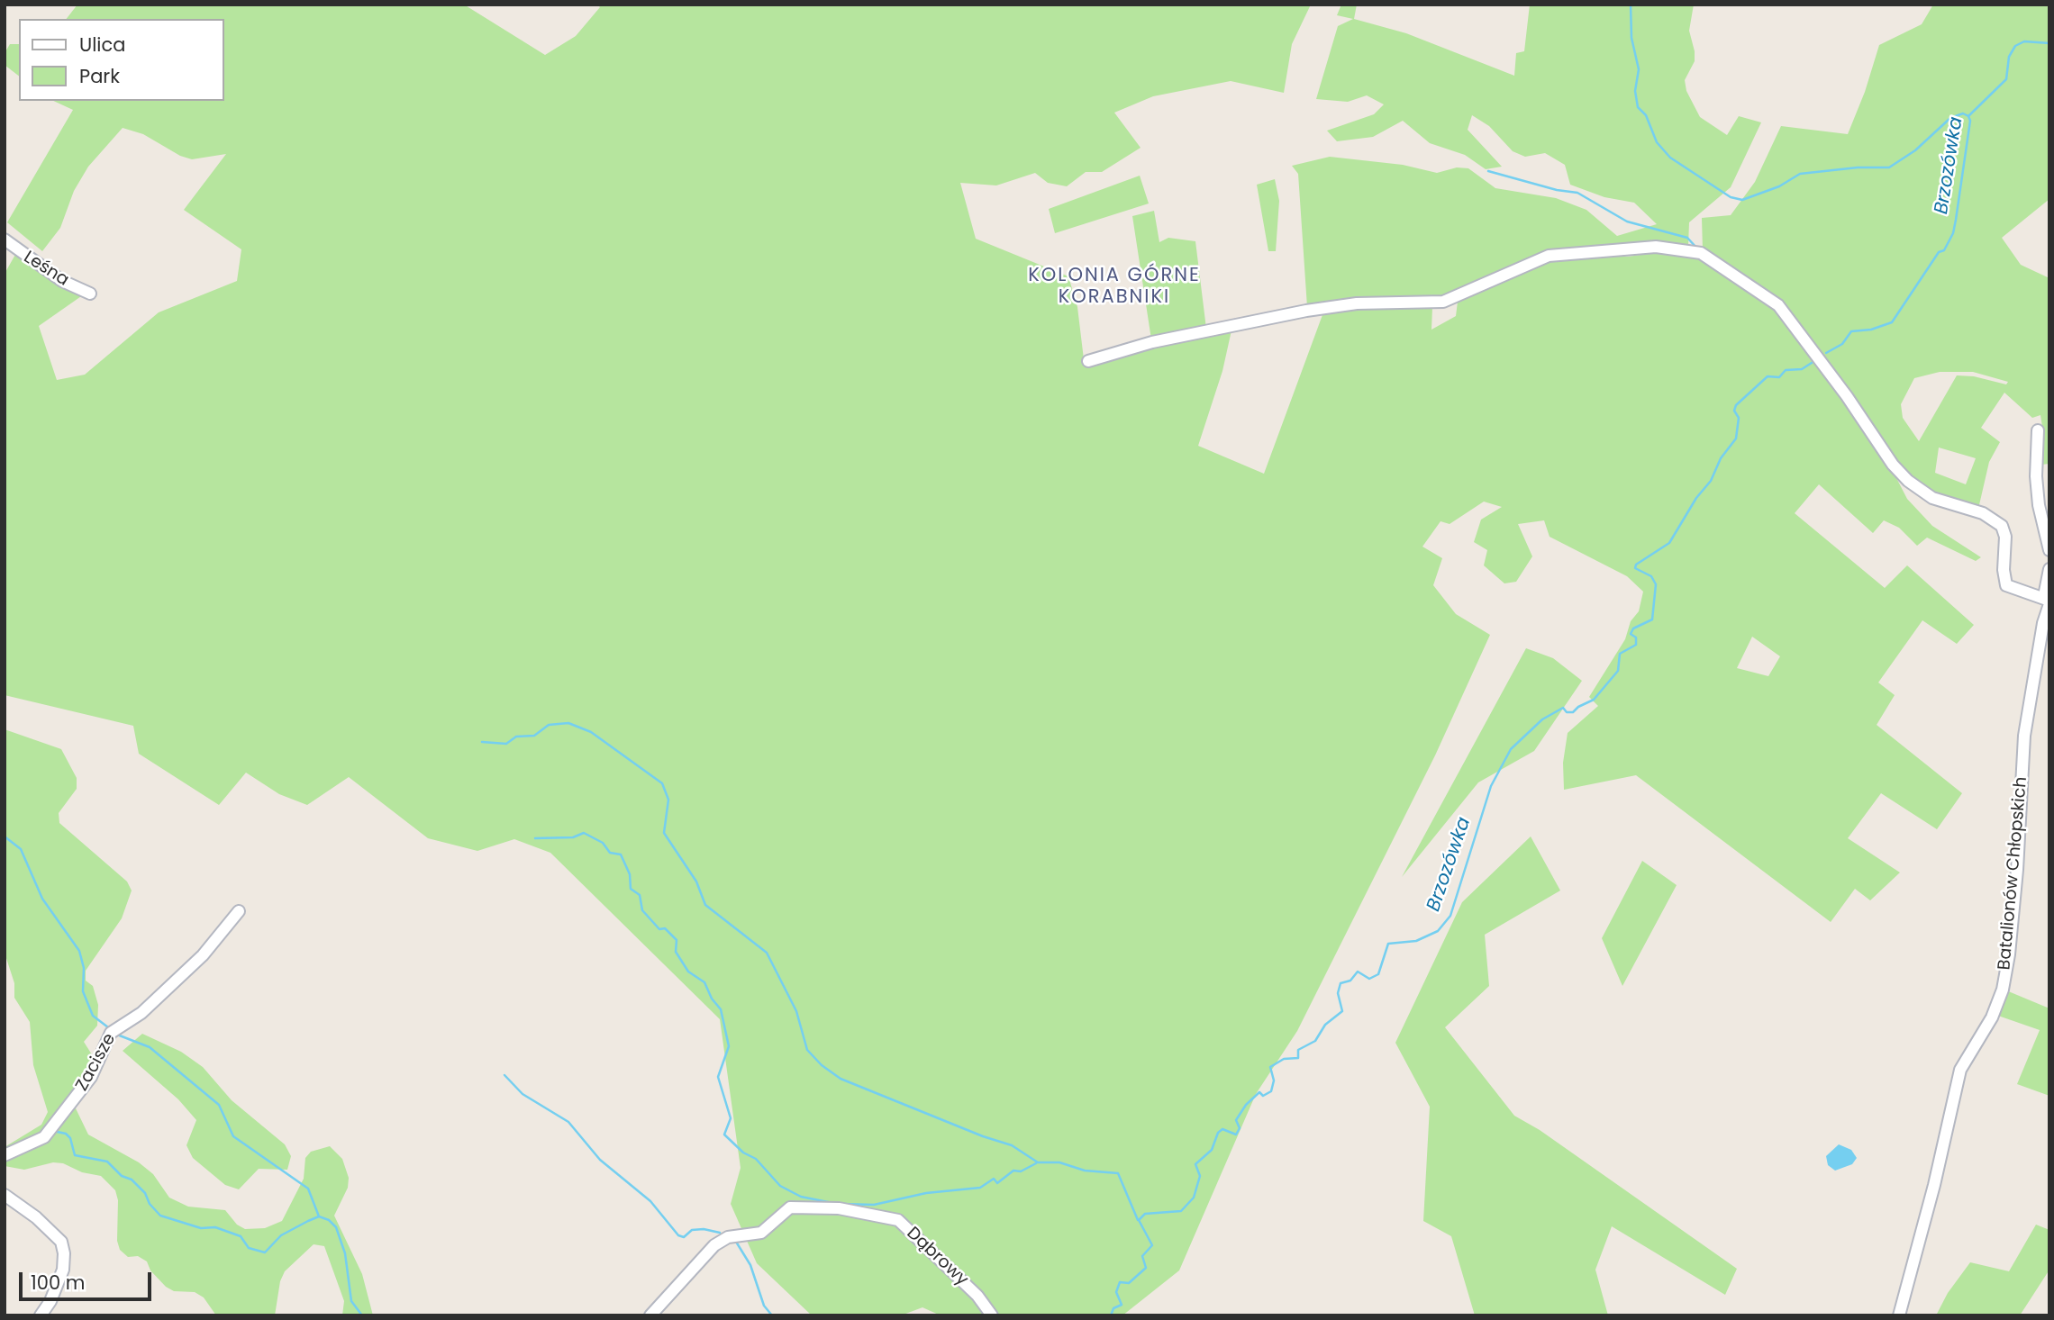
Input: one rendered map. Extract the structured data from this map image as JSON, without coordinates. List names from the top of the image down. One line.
{"streets":{"street":["Leśna","Batalionów Chłopskich","Zacisze","Dąbrowy"]},"districts":["KOLONIA GÓRNE KORABNIKI"],"water":["Brzozówka"],"legend":["Ulica","Park"],"scale_bar":"100 m"}
